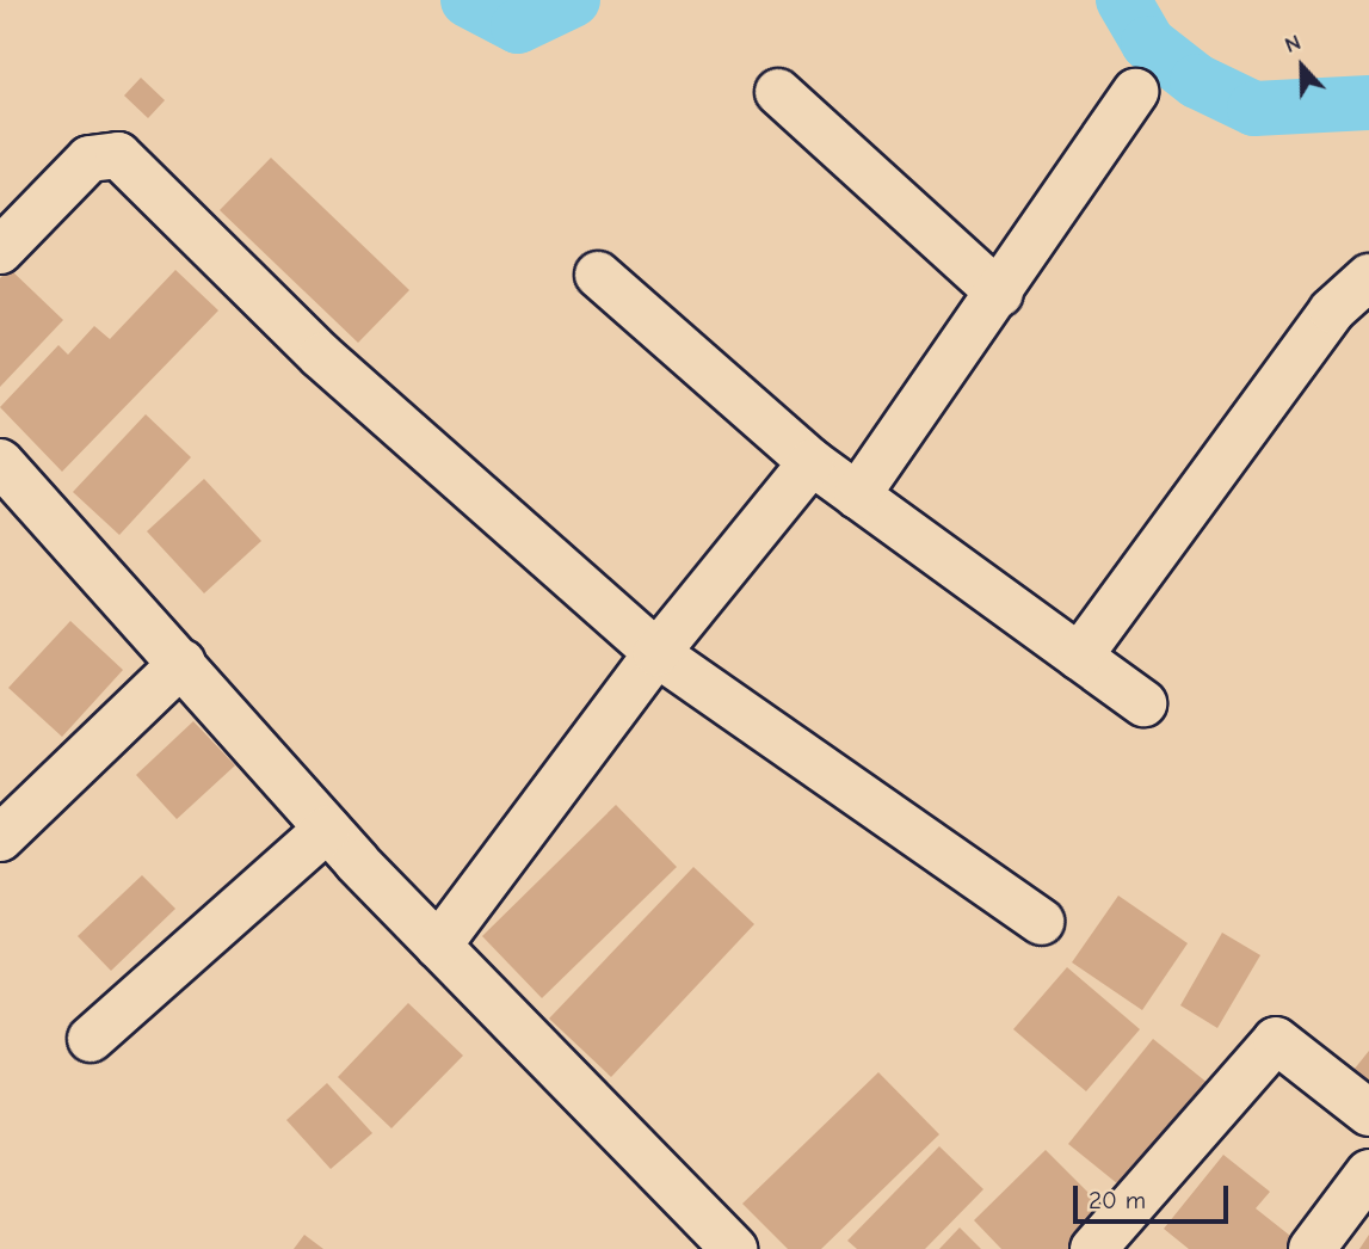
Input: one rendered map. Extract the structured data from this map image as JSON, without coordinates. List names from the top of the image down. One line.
{"scale_bar":"20 m","north":"top"}
